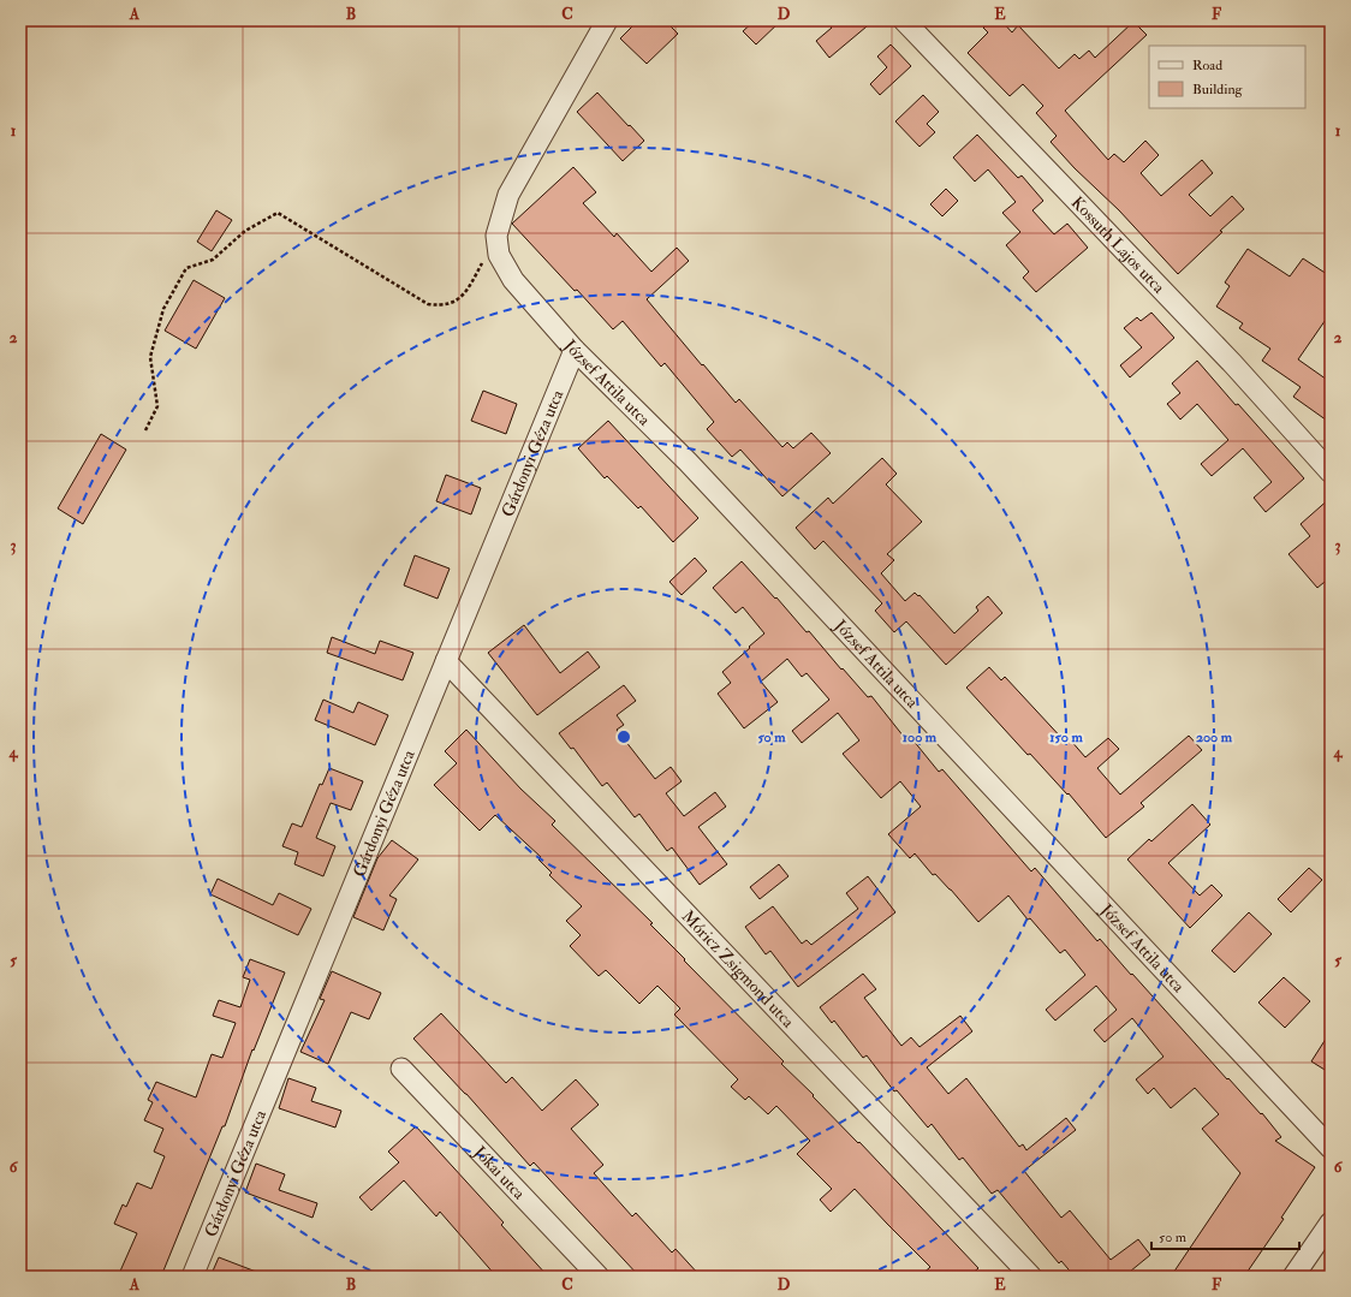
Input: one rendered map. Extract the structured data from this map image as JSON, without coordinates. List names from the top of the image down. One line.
{"streets":{"street":["Kossuth Lajos utca","József Attila utca","Gárdonyi Géza utca","Móricz Zsigmond utca","Jókai utca"]},"crossings":[["József Attila utca","Gárdonyi Géza utca"],["Gárdonyi Géza utca","Móricz Zsigmond utca"]],"legend":["Road","Building"],"scale_bar":"50 m","grid":{"columns":["A","B","C","D","E","F"],"rows":["1","2","3","4","5","6"]},"rings":["50 m","100 m","150 m","200 m"]}
